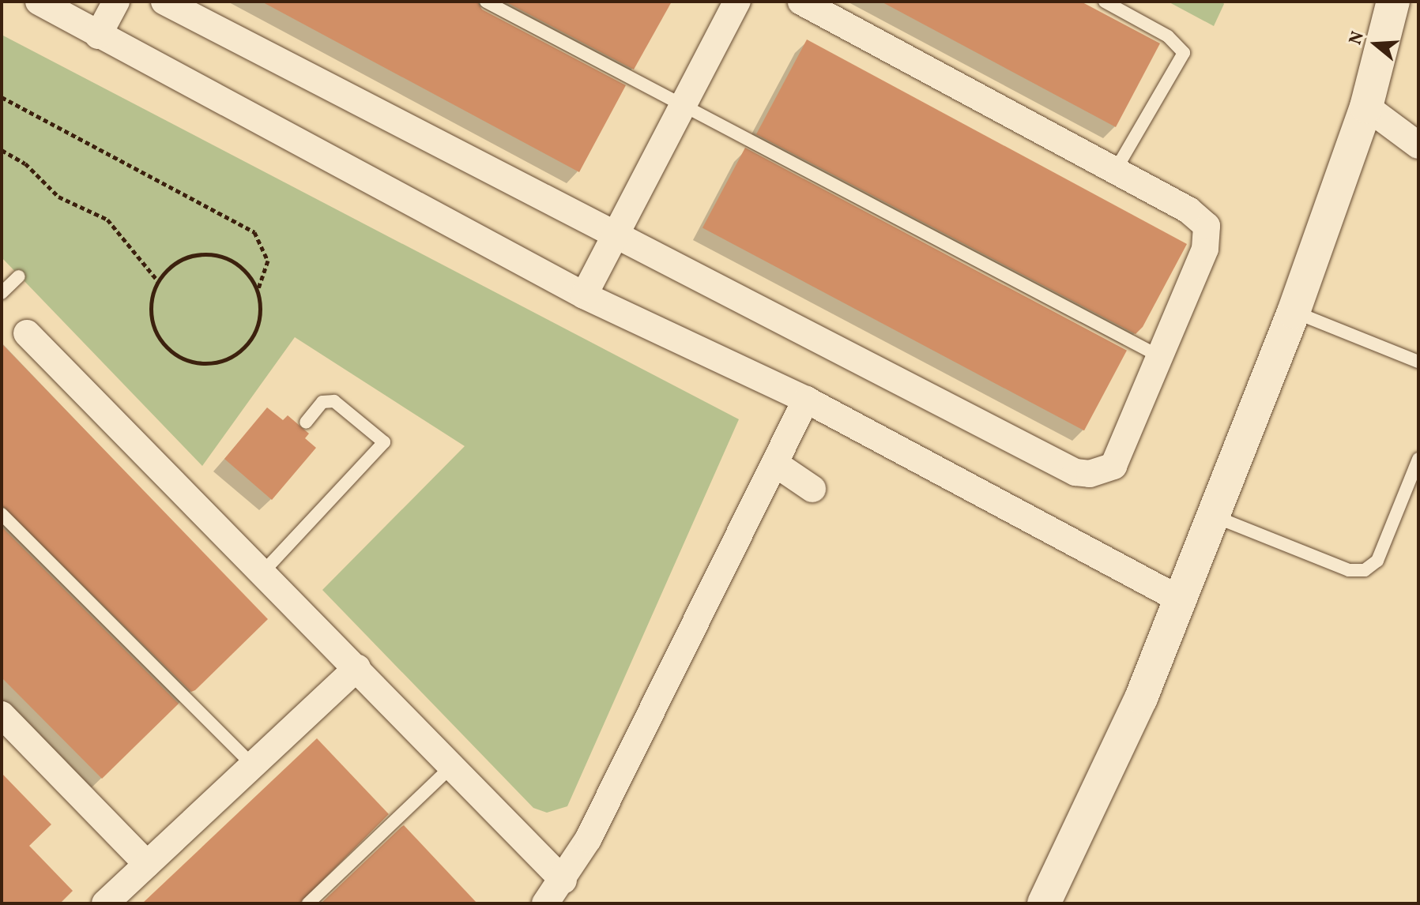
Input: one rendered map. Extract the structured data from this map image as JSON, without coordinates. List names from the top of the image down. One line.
{"north":"left"}
